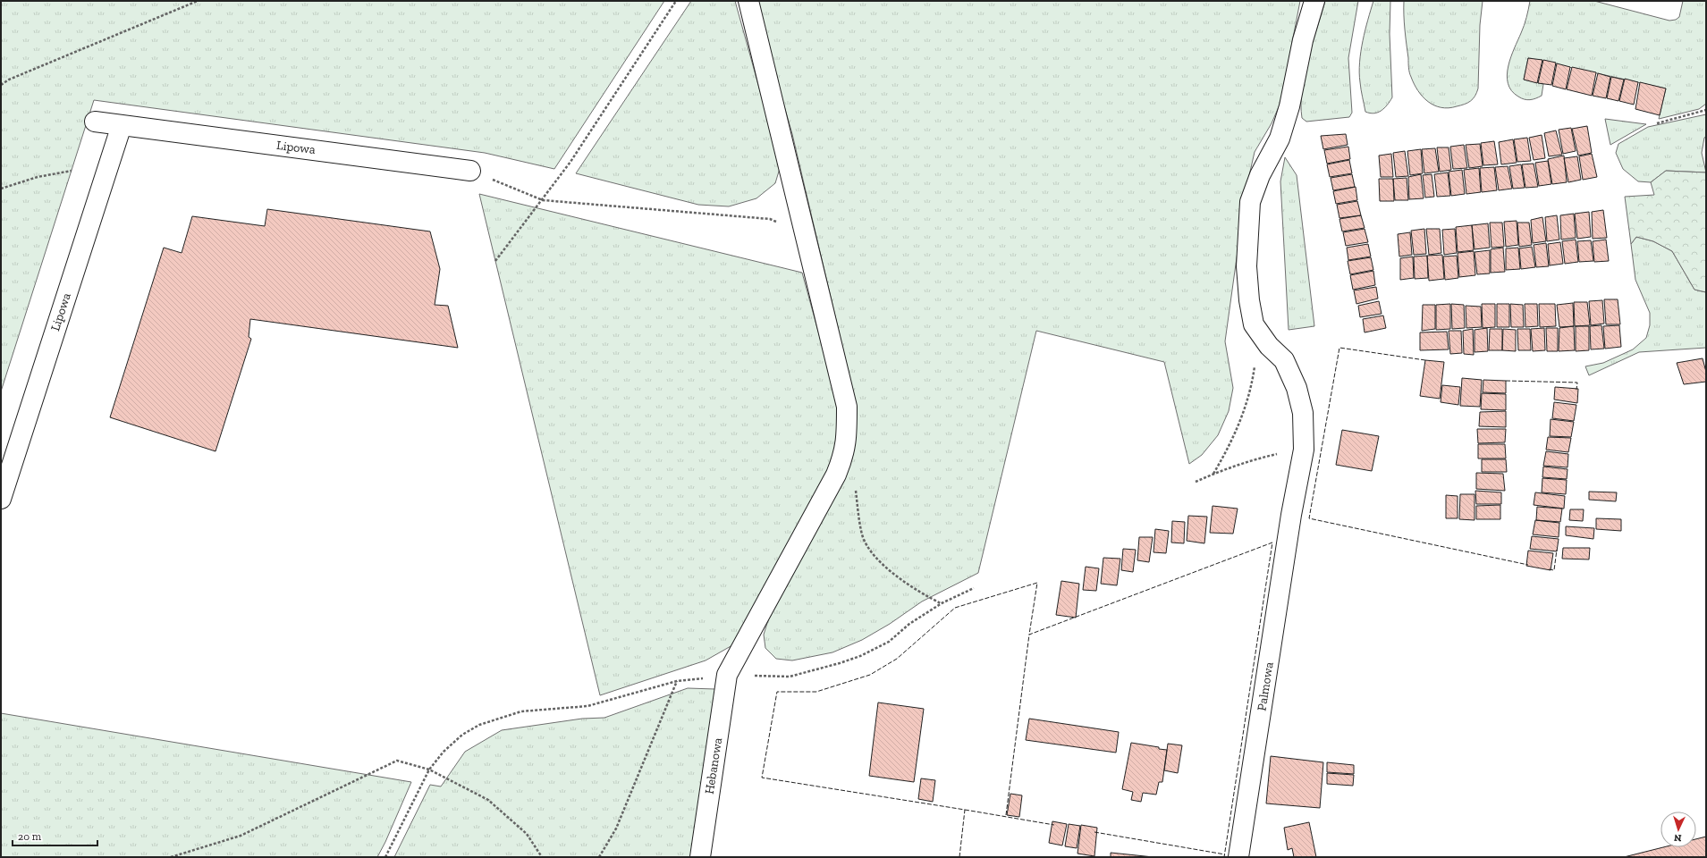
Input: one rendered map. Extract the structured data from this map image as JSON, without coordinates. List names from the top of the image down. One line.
{"streets":{"street":["Lipowa","Palmowa","Hebanowa"]},"scale_bar":"20 m","north":"bottom"}
